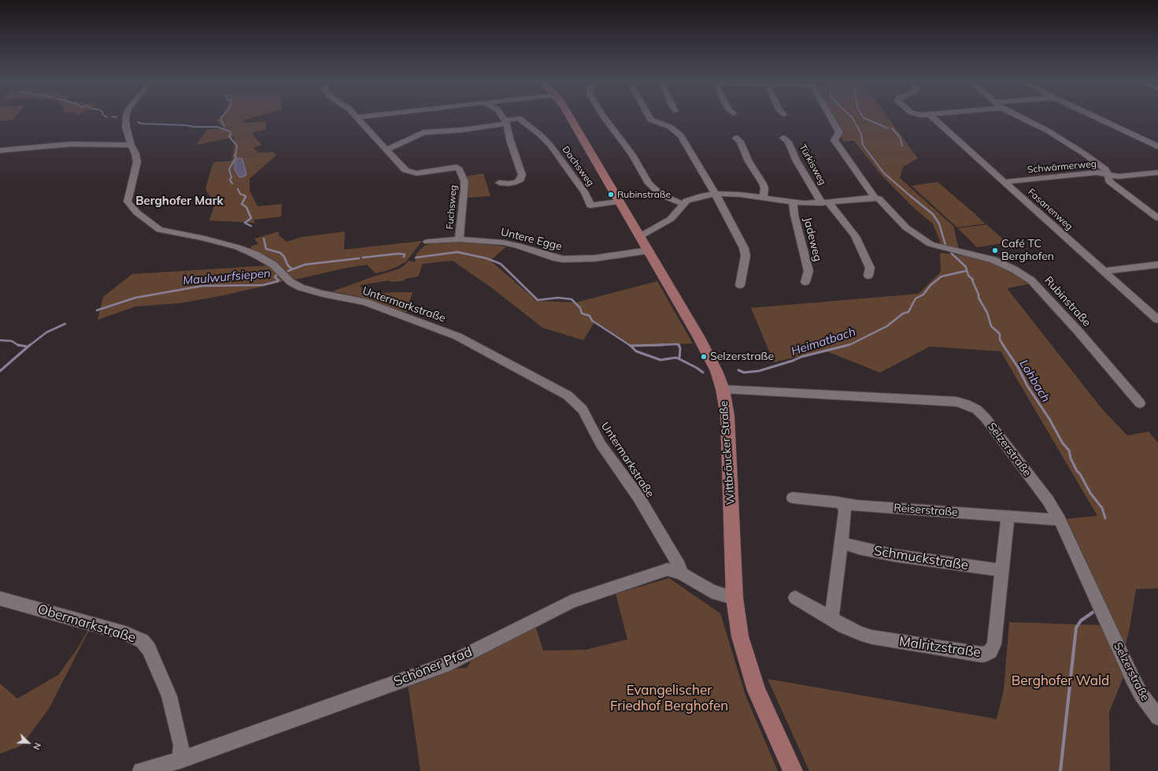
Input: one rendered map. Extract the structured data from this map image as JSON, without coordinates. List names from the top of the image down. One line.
{"streets":{"main road":["Wittbräucker Straße"],"street":["Türkisweg","Dachsweg","Schwärmerweg","Fuchsweg","Fasanenweg","Untere Egge","Jadeweg","Rubinstraße","Untermarkstraße","Selzerstraße","Reiserstraße","Schmuckstraße","Obermarkstraße","Malritzstraße","Schöner Pfad"]},"crossings":[["Dachsweg","Wittbräucker Straße"],["Schwärmerweg","Fasanenweg"],["Fuchsweg","Untere Egge"],["Untere Egge","Wittbräucker Straße"],["Untermarkstraße","Schöner Pfad"],["Selzerstraße","Wittbräucker Straße"],["Selzerstraße","Reiserstraße"],["Wittbräucker Straße","Schöner Pfad"],["Reiserstraße","Malritzstraße"],["Schmuckstraße","Malritzstraße"],["Obermarkstraße","Schöner Pfad"]],"districts":["Berghofer Mark"],"water":["Maulwurfsiepen","Heimatbach","Lohbach"],"parks":["Berghofer Wald","Evangelischer Friedhof Berghofen"],"places":["Rubinstraße","Café TC Berghofen","Selzerstraße"],"north":"bottom right"}
